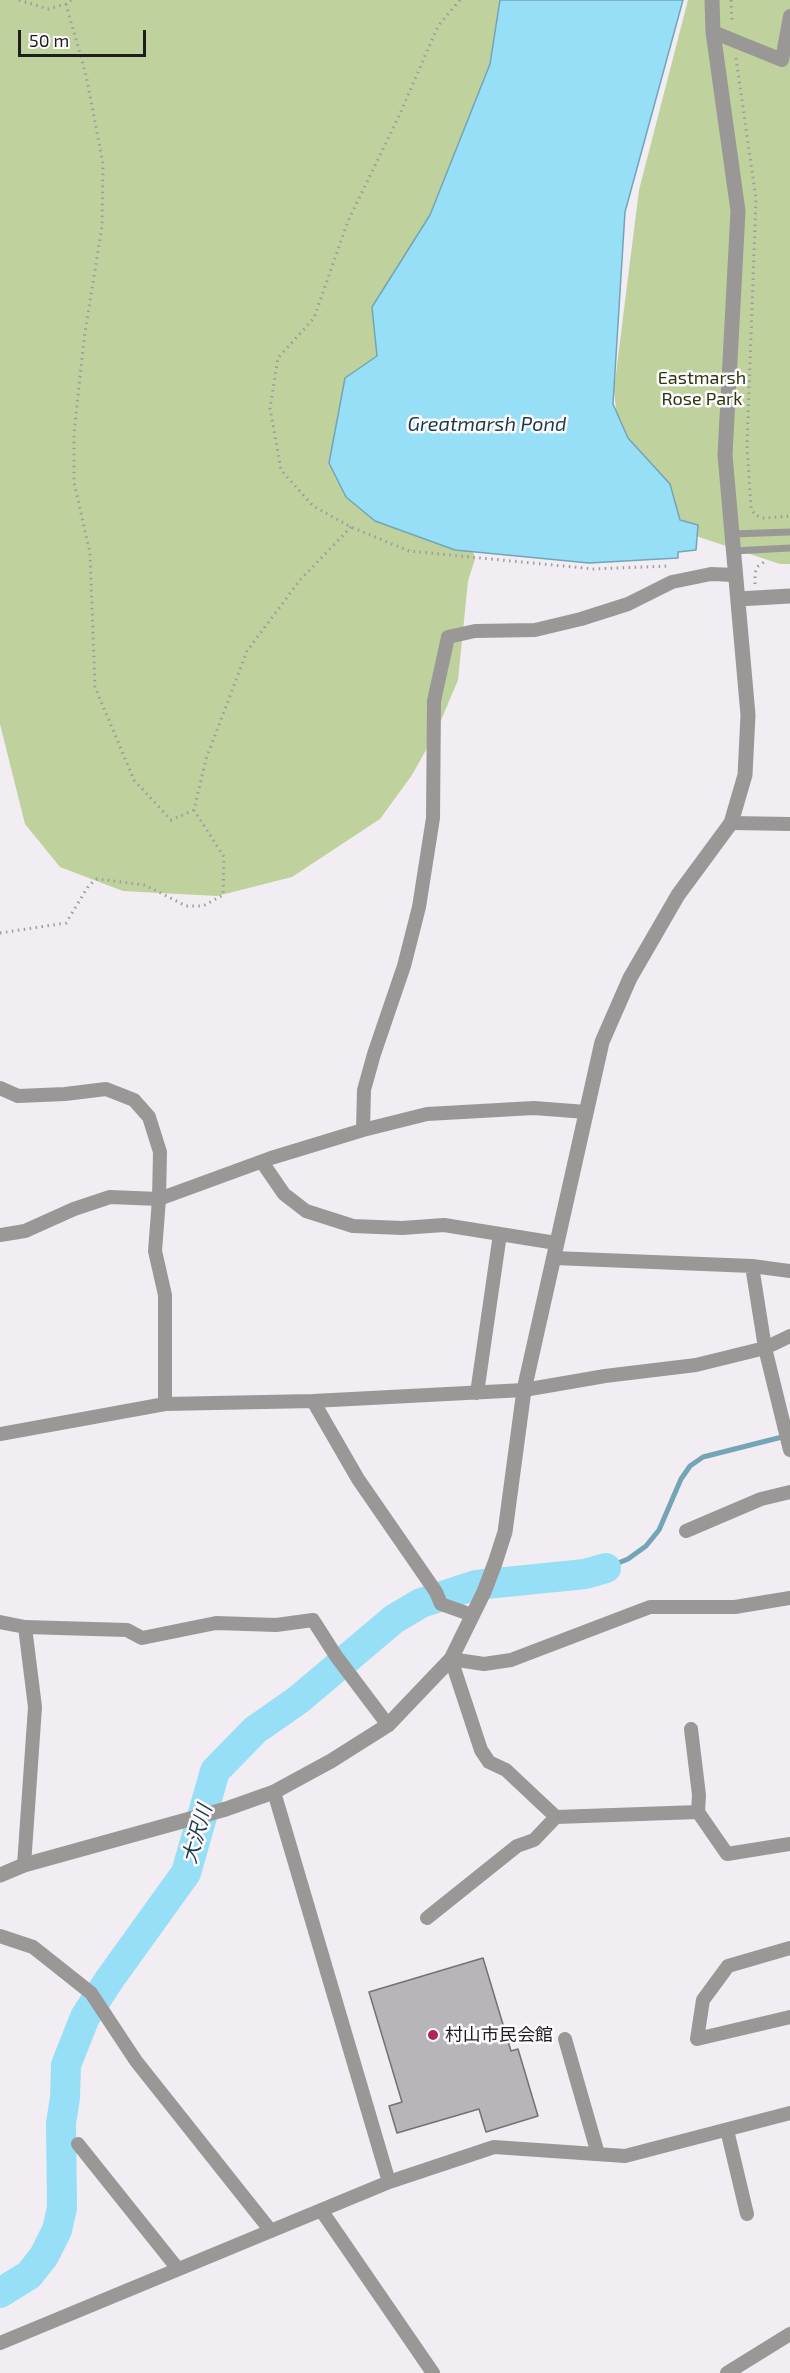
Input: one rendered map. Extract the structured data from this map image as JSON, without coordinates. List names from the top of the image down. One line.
{"water":["Greatmarsh Pond","大沢川"],"parks":["Eastmarsh Rose Park"],"places":["村山市民会館"],"scale_bar":"50 m"}
